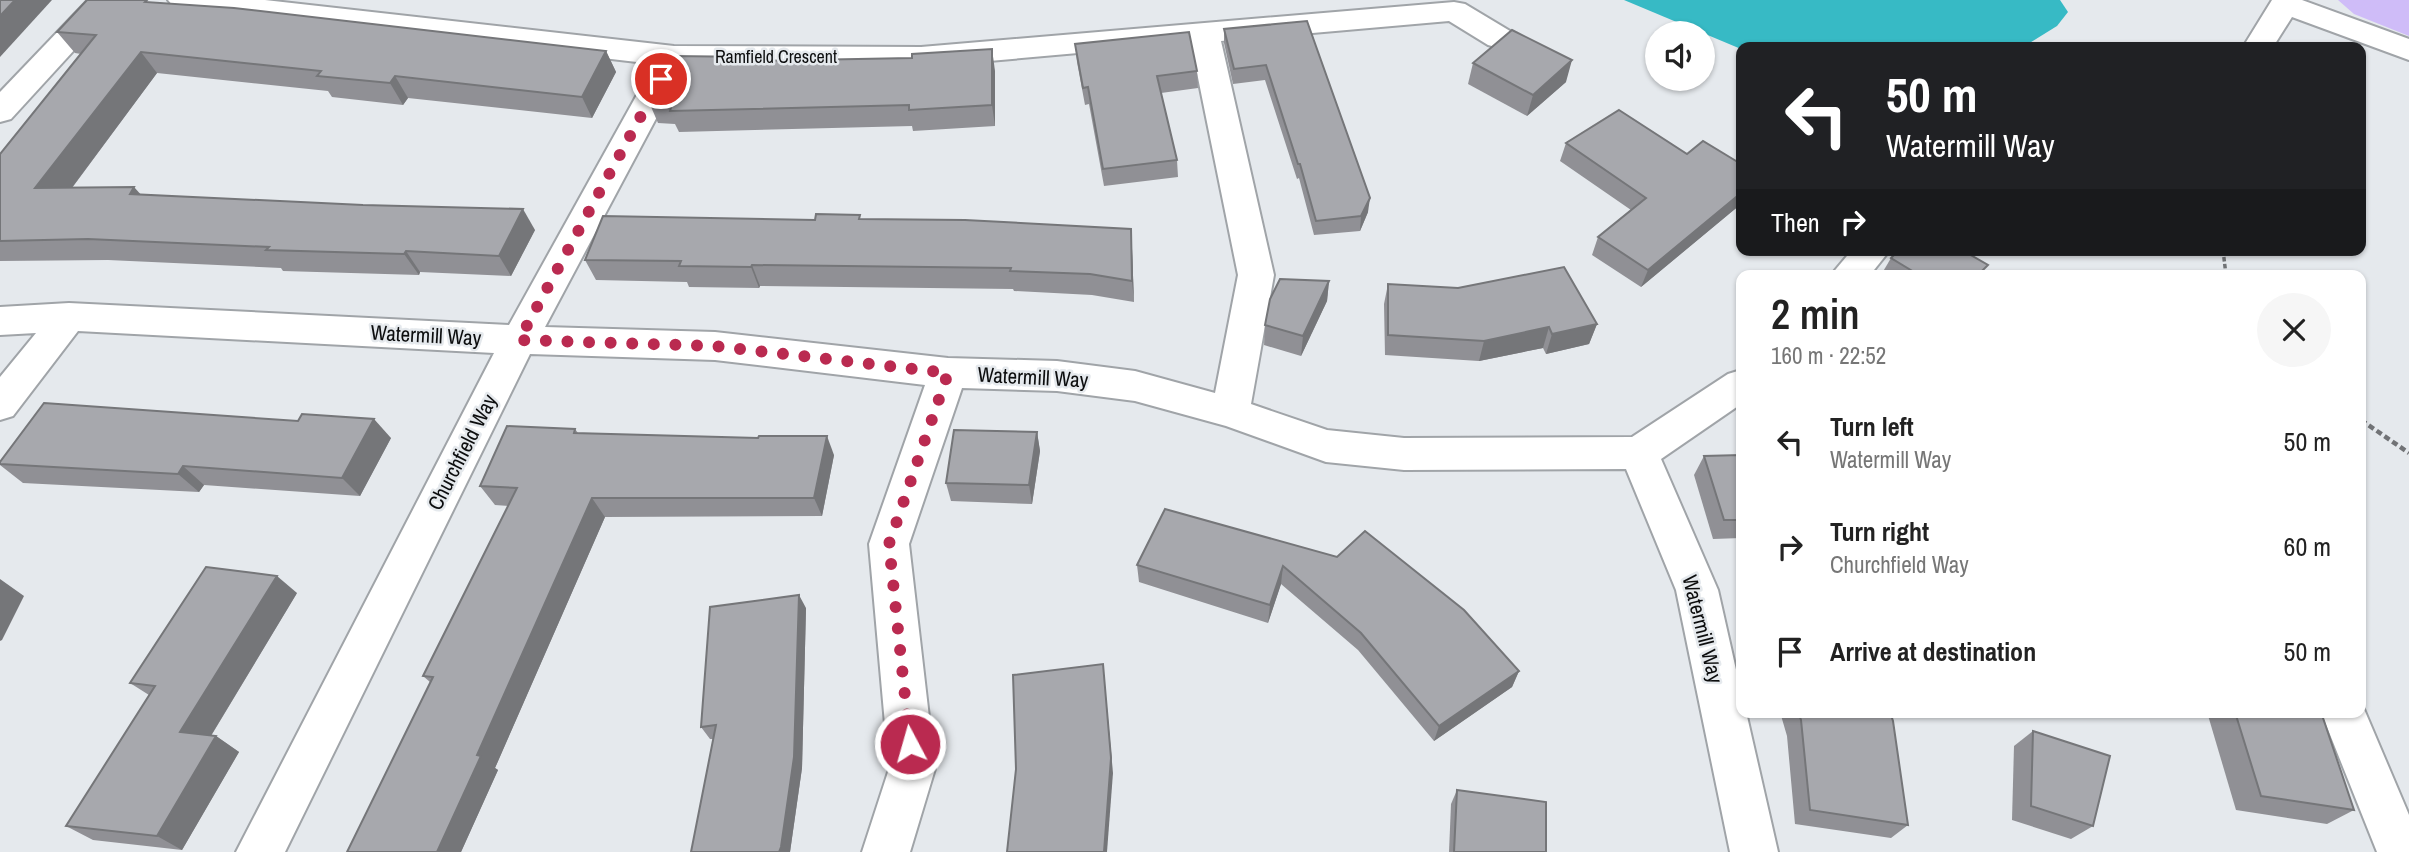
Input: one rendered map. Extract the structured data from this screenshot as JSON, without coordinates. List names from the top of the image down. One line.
{"streets":{"street":["Ramfield Crescent","Watermill Way","Churchfield Way"]},"crossings":[["Ramfield Crescent","Churchfield Way"],["Watermill Way","Churchfield Way"]],"page":{"turn":["50 m","Watermill Way"],"then":"Then","heading":["2 min","160 m · 22:52"],"list":[{"name":"Turn left","note":"Watermill Way","value":"50 m"},{"name":"Turn right","note":"Churchfield Way","value":"60 m"},{"name":"Arrive at destination","value":"50 m"}]}}
